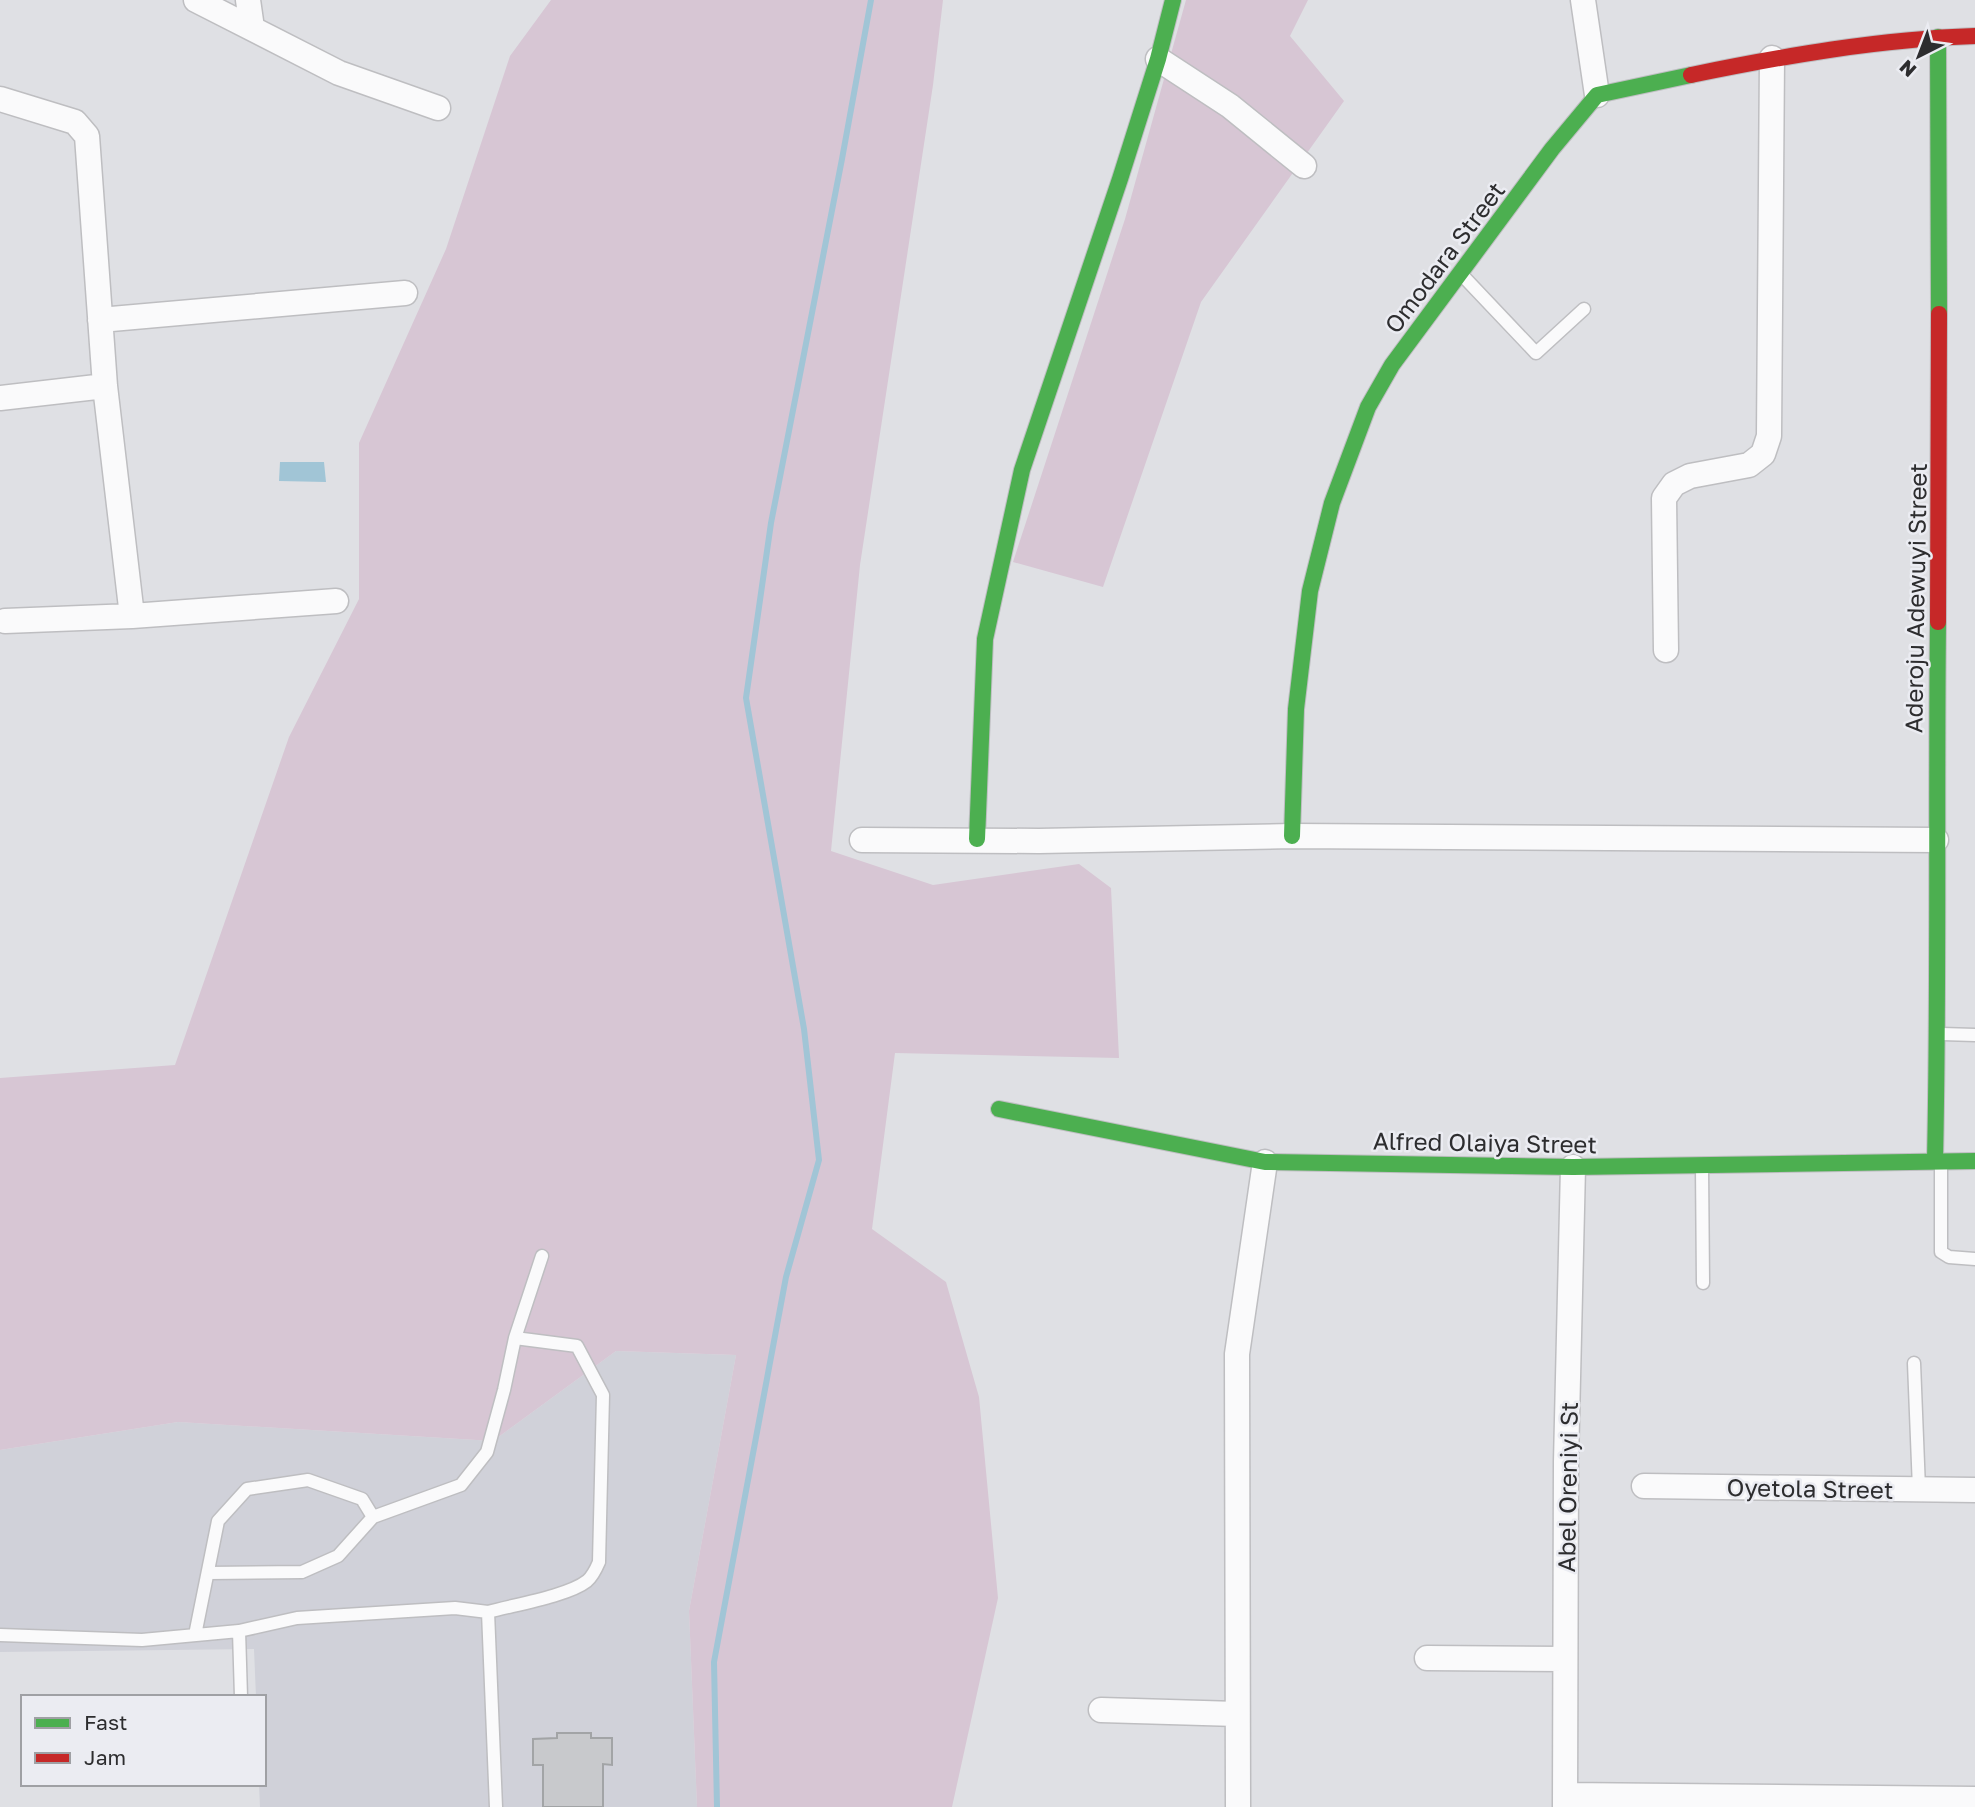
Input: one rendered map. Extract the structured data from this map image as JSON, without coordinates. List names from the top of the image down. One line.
{"streets":{"street":["Omodara Street","Aderoju Adewuyi Street","Alfred Olaiya Street","Abel Oreniyi St","Oyetola Street"]},"crossings":[["Aderoju Adewuyi Street","Alfred Olaiya Street"],["Alfred Olaiya Street","Abel Oreniyi St"]],"legend":["Fast","Jam"],"north":"bottom left"}
